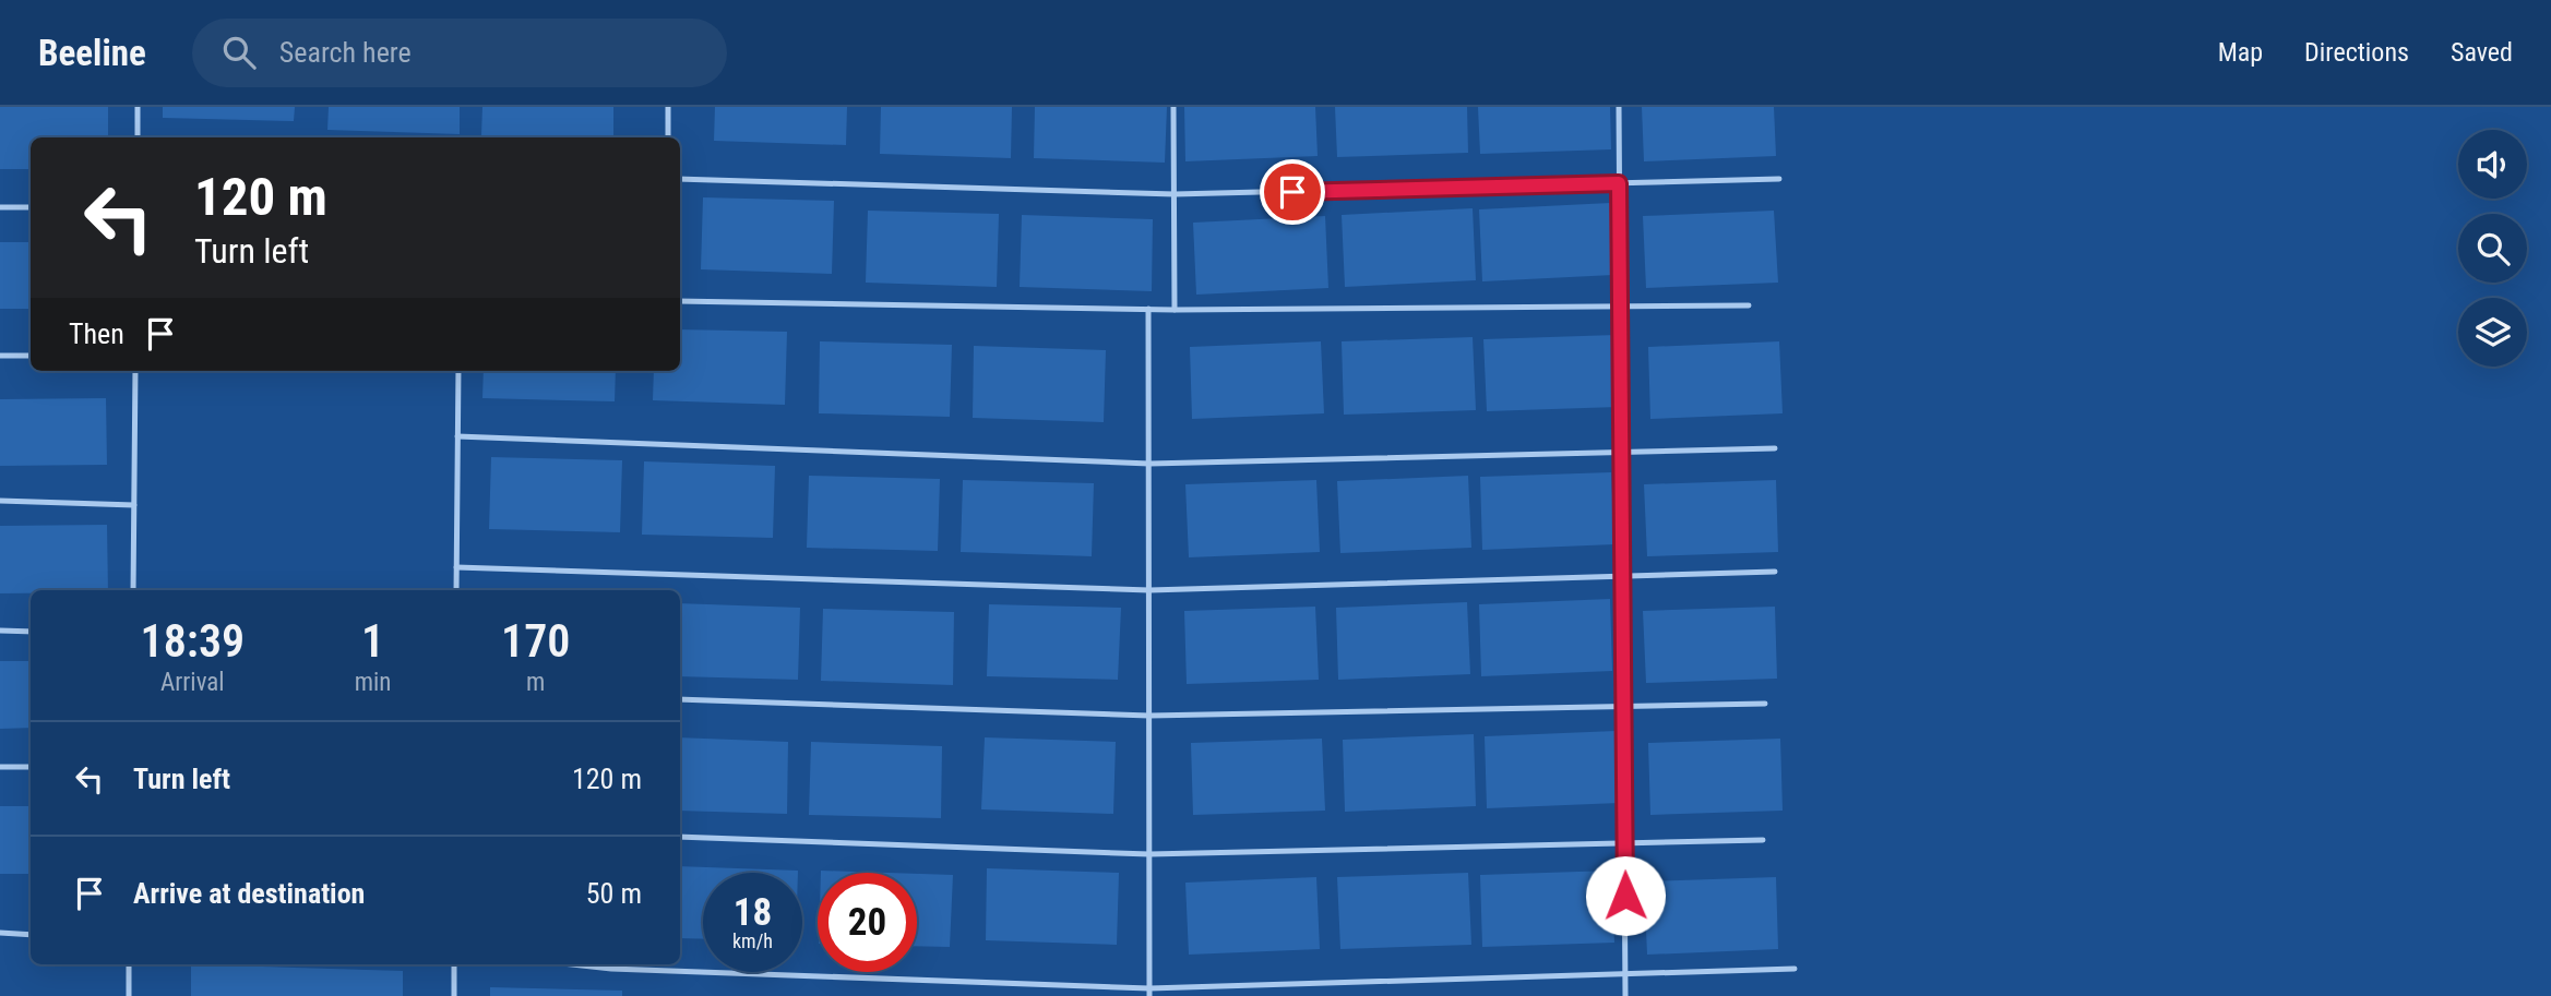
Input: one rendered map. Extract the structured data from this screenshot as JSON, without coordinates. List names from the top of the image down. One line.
{"page":{"header":"Beeline","search":"Search here","nav":["Map","Directions","Saved"],"turn":["120 m","Turn left"],"then":"Then","eta":["18:39","Arrival","1","min","170","m"],"list":[{"name":"Turn left","value":"120 m"},{"name":"Arrive at destination","value":"50 m"}],"speed":"18 km/h","limit":"20"}}
